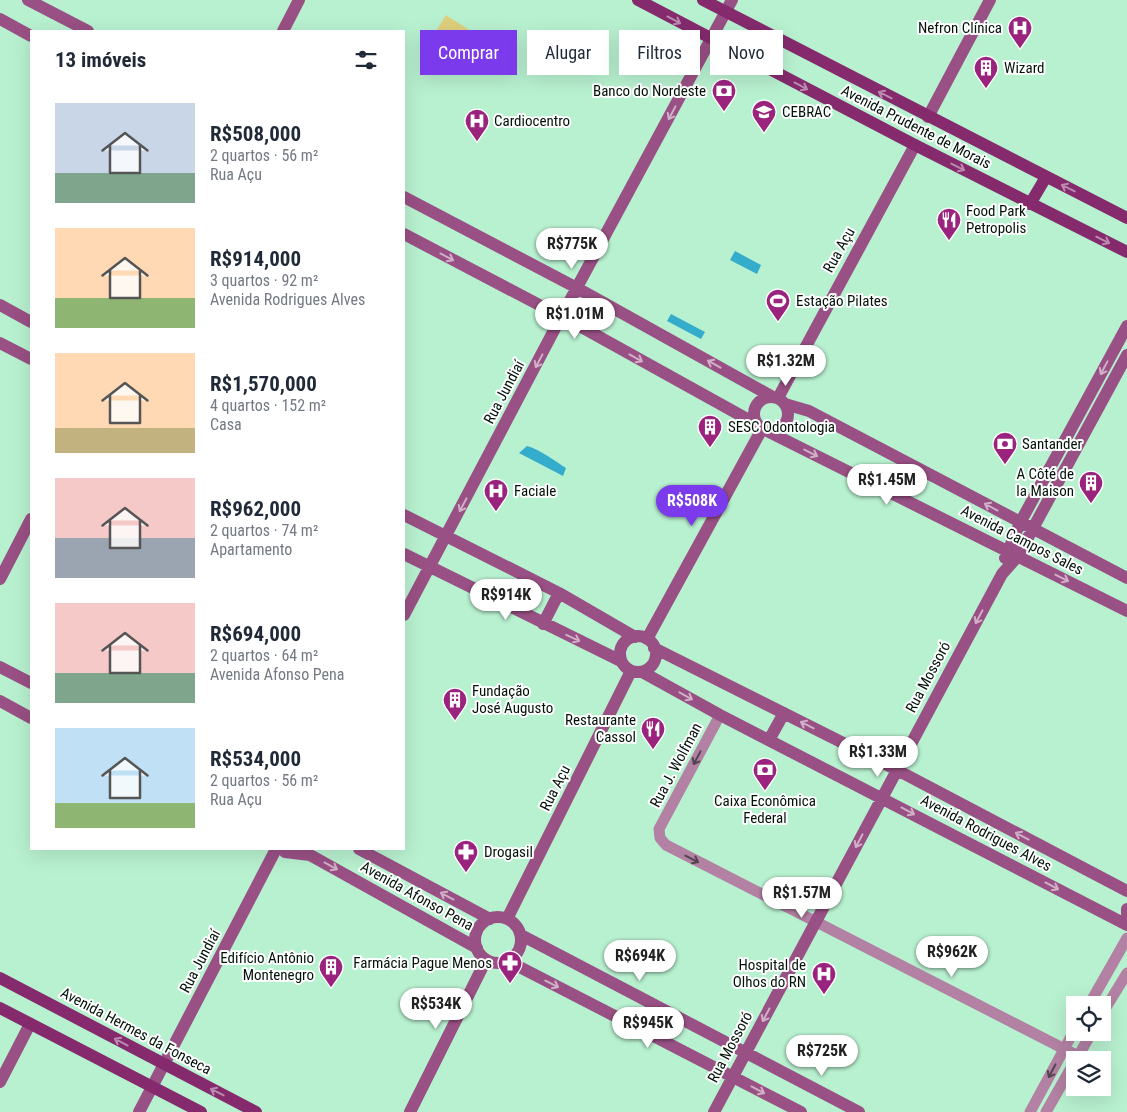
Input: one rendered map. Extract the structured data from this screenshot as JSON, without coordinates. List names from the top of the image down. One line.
{"streets":{"main road":["Avenida Prudente de Morais","Rua Açu","Rua Jundiaí","Avenida Campos Sales","Rua Mossoró","Avenida Rodrigues Alves","Avenida Afonso Pena","Avenida Hermes da Fonseca"],"street":["Rua J. Wolfman"]},"crossings":[["Avenida Prudente de Morais","Rua Açu"],["Avenida Prudente de Morais","Rua Jundiaí"],["Rua Açu","Avenida Campos Sales"],["Rua Açu","Avenida Rodrigues Alves"],["Rua Açu","Avenida Afonso Pena"],["Rua Jundiaí","Avenida Campos Sales"],["Rua Jundiaí","Avenida Rodrigues Alves"],["Rua Jundiaí","Avenida Afonso Pena"],["Rua Jundiaí","Avenida Hermes da Fonseca"],["Avenida Campos Sales","Rua Mossoró"],["Rua Mossoró","Rua J. Wolfman"],["Rua Mossoró","Avenida Rodrigues Alves"],["Rua J. Wolfman","Avenida Rodrigues Alves"]],"one_way":["Rua Jundiaí","Rua Mossoró"],"places":{"hospital":["Nefron Clínica","Cardiocentro","Faciale","Hospital de Olhos do RN"],"building":["Wizard","SESC Odontologia","A Côté de la Maison","Fundação José Augusto","Edifício Antônio Montenegro"],"bank":["Banco do Nordeste","Santander","Caixa Econômica Federal"],"school or university":["CEBRAC"],"restaurant":["Food Park Petropolis","Restaurante Cassol"],"sports":["Estação Pilates"],"pharmacy":["Drogasil","Farmácia Pague Menos"]},"page":{"chip":["Comprar","Alugar","Filtros","Novo"],"heading":"13 imóveis","list":[{"name":"R$508,000","note":"2 quartos · 56 m² · Rua Açu"},{"name":"R$914,000","note":"3 quartos · 92 m² · Avenida Rodrigues Alves"},{"name":"R$1,570,000","note":"4 quartos · 152 m² · Casa"},{"name":"R$962,000","note":"2 quartos · 74 m² · Apartamento"},{"name":"R$694,000","note":"2 quartos · 64 m² · Avenida Afonso Pena"},{"name":"R$534,000","note":"2 quartos · 56 m² · Rua Açu"}],"price":["R$775K","R$1.01M","R$1.32M","R$1.45M","R$508K","R$914K","R$1.33M","R$1.57M","R$962K","R$694K","R$534K","R$945K","R$725K"]}}
